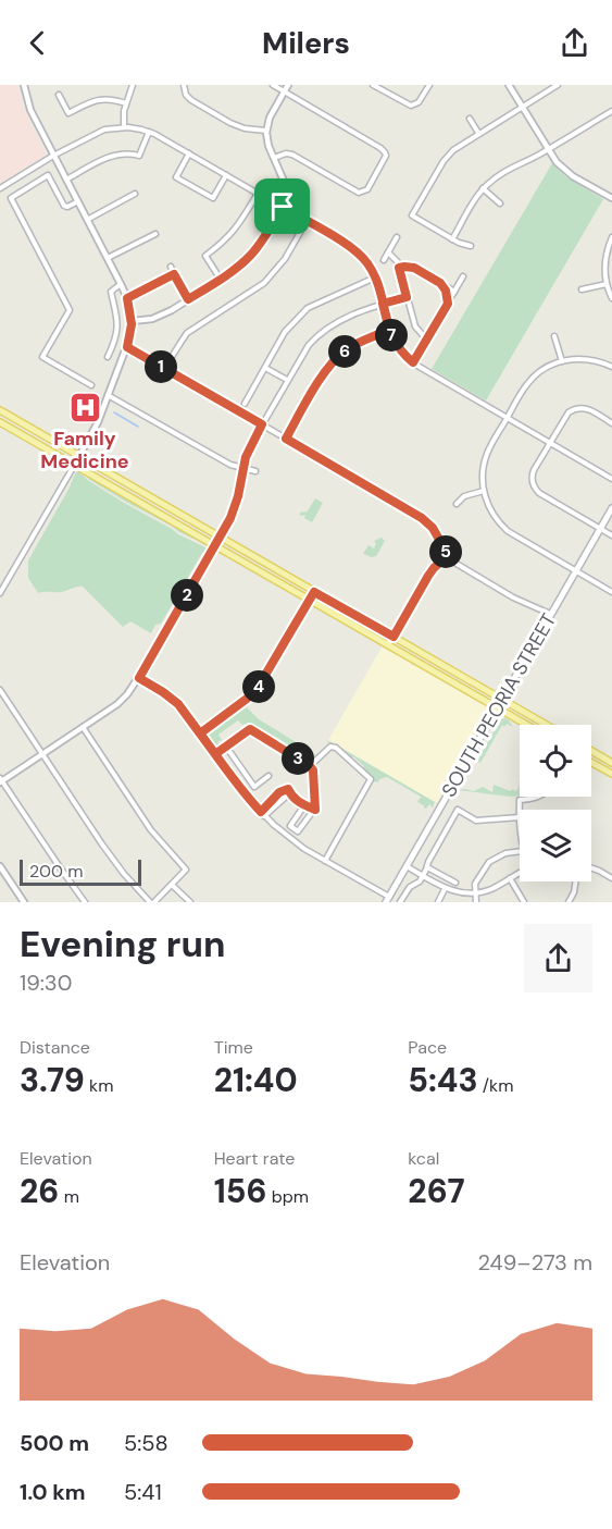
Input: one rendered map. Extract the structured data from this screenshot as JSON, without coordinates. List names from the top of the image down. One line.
{"streets":{"main road":["SOUTH PEORIA STREET"]},"places":{"hospital":["Family Medicine"]},"scale_bar":"200 m","page":{"header":"Milers","pins":["7","6","1","5","2","4","3"],"scale":"200 m","heading":["Evening run","19:30"],"stats":[["Distance","3.79 km"],["Time","21:40"],["Pace","5:43 /km"],["Elevation","26 m"],["Heart rate","156 bpm"],["kcal","267"]],"chart":["Elevation","249–273 m"],"list":[{"name":"500 m","note":"5:58"},{"name":"1.0 km","note":"5:41"}]}}
